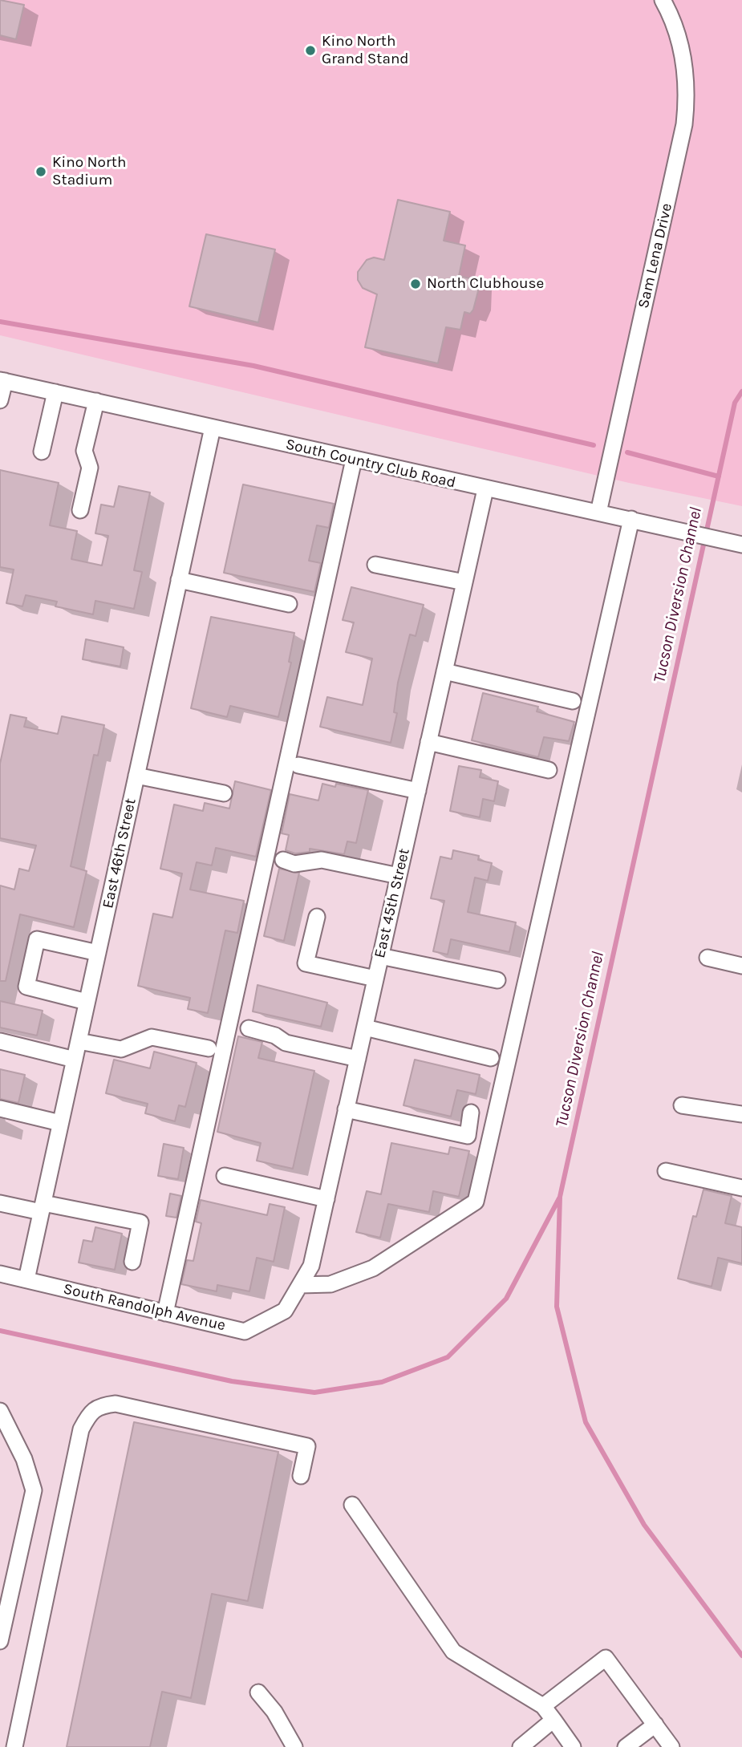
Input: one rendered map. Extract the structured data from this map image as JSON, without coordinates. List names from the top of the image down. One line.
{"streets":{"street":["Sam Lena Drive","South Country Club Road","East 46th Street","East 45th Street","South Randolph Avenue"]},"crossings":[["Sam Lena Drive","South Country Club Road"],["South Country Club Road","East 46th Street"],["South Country Club Road","East 45th Street"],["East 46th Street","South Randolph Avenue"],["East 45th Street","South Randolph Avenue"]],"water":["Tucson Diversion Channel"],"places":["Kino North Grand Stand","Kino North Stadium","North Clubhouse"]}
